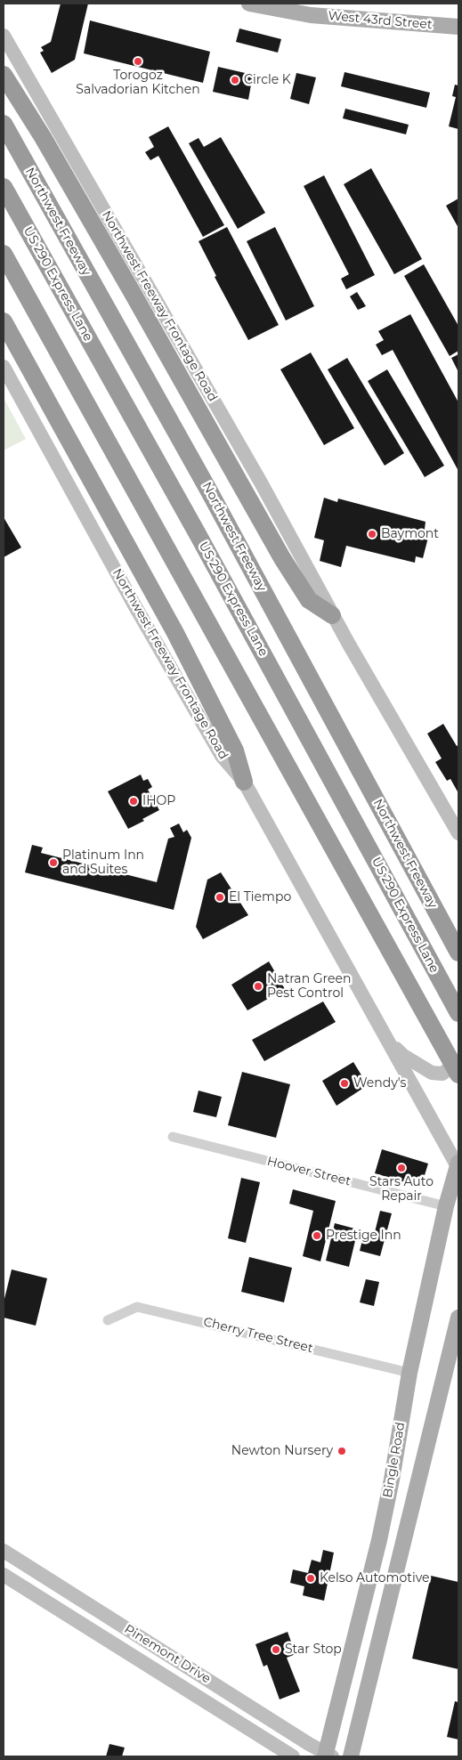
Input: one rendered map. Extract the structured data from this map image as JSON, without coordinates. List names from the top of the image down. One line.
{"streets":{"highway":["Northwest Freeway","US 290 Express Lane"],"main road":["West 43rd Street","Northwest Freeway Frontage Road","Bingle Road","Pinemont Drive"],"street":["Hoover Street","Cherry Tree Street"]},"crossings":[["Northwest Freeway Frontage Road","Bingle Road"],["Hoover Street","Bingle Road"],["Cherry Tree Street","Bingle Road"],["Bingle Road","Pinemont Drive"]],"places":["Torogoz Salvadorian Kitchen","Circle K","Baymont","IHOP","Platinum Inn and Suites","El Tiempo","Natran Green Pest Control","Wendy's","Stars Auto Repair","Prestige Inn","Newton Nursery","Kelso Automotive","Star Stop"]}
